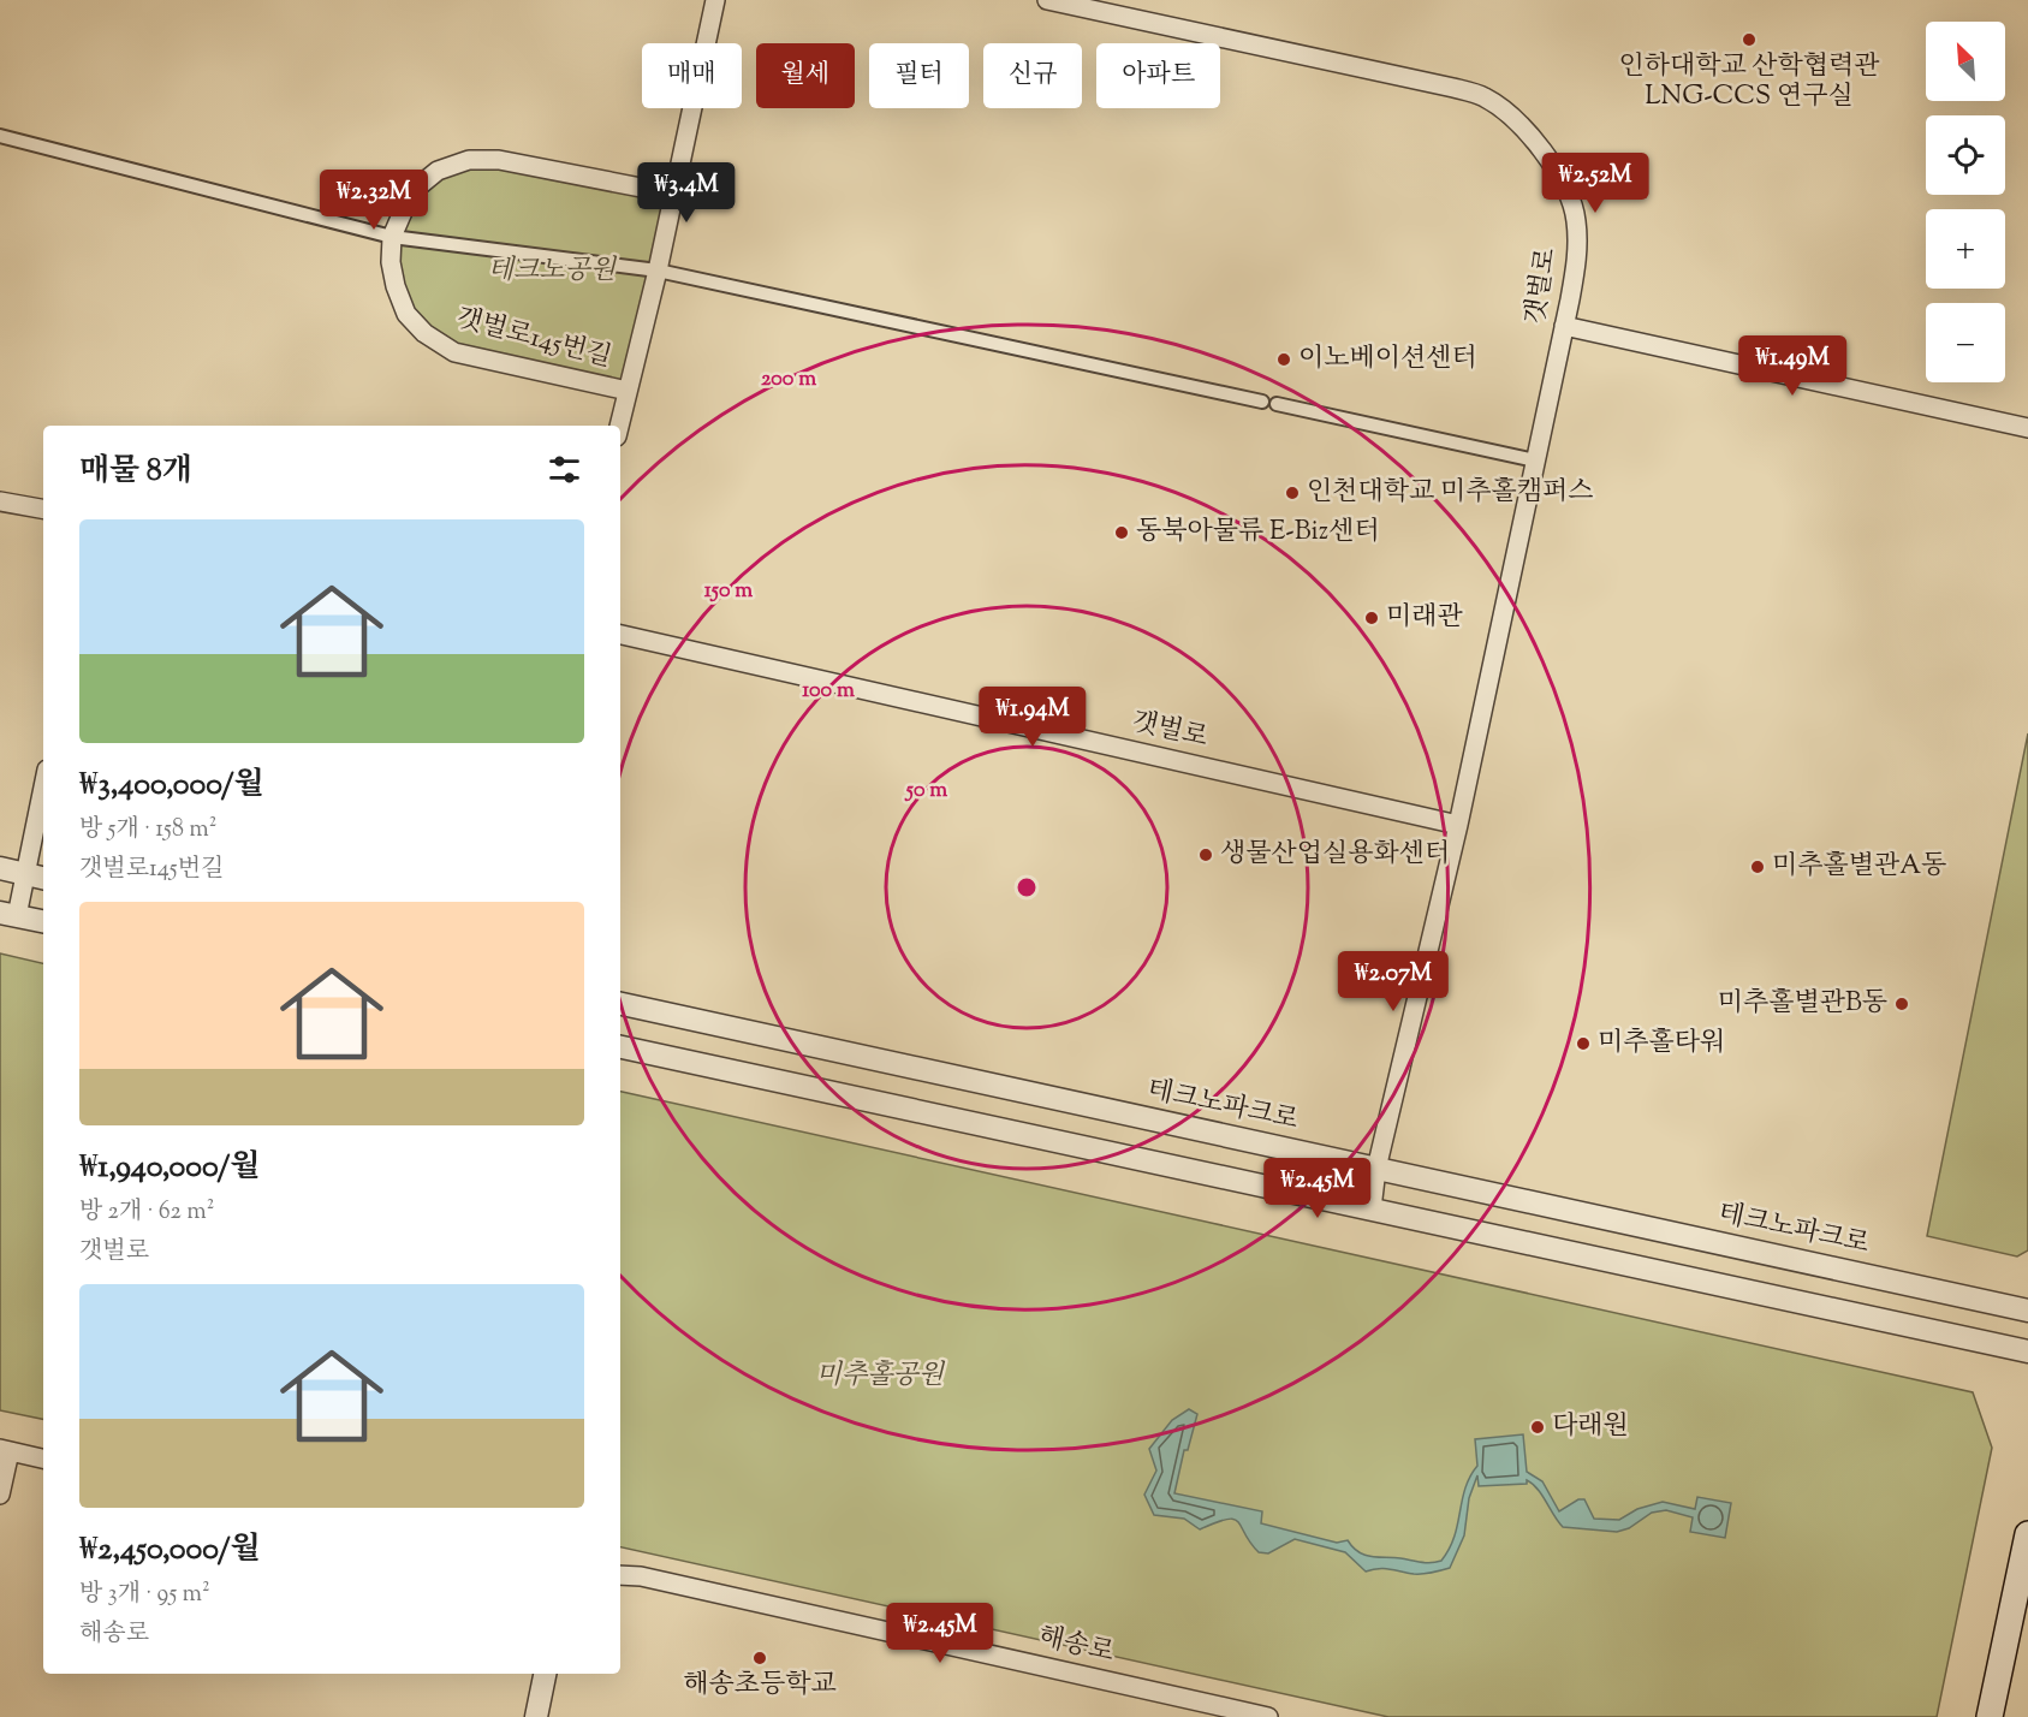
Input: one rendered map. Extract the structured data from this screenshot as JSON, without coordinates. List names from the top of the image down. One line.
{"streets":{"street":["갯벌로","갯벌로145번길","테크노파크로","해송로"]},"crossings":[["갯벌로","테크노파크로"]],"parks":["테크노공원","미추홀공원"],"places":["인하대학교 산학협력관 LNG-CCS 연구실","이노베이션센터","인천대학교 미추홀캠퍼스","동북아물류 E-Biz센터","미래관","생물산업실용화센터","미추홀별관A동","미추홀별관B동","미추홀타워","다래원","해송초등학교"],"north":"top left","page":{"map_buttons":["+","−"],"chip":["매매","월세","필터","신규","아파트"],"price":["₩2.52M","₩3.4M","₩2.32M","₩1.49M","₩1.94M","₩2.07M","₩2.45M","₩2.45M"],"heading":"매물 8개","list":[{"name":"₩3,400,000/월","note":"방 5개 · 158 m² · 갯벌로145번길"},{"name":"₩1,940,000/월","note":"방 2개 · 62 m² · 갯벌로"},{"name":"₩2,450,000/월","note":"방 3개 · 95 m² · 해송로"}]},"rings":["200 m","150 m","100 m","50 m"]}
